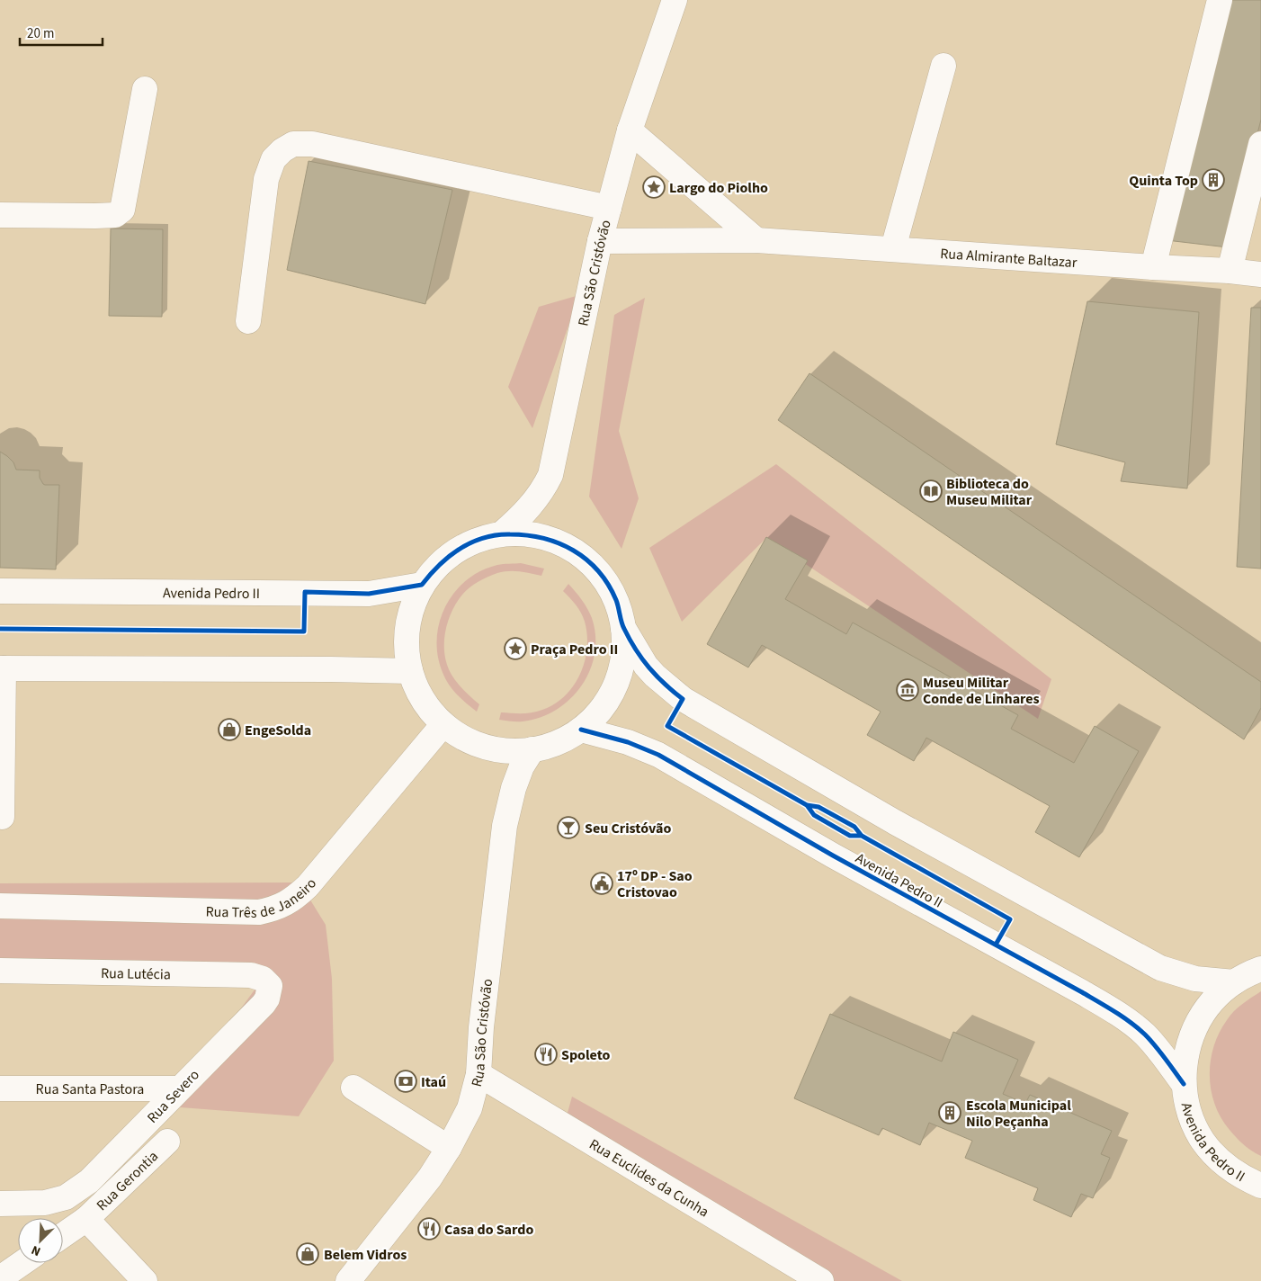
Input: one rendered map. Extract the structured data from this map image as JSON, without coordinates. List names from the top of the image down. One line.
{"streets":{"street":["Rua Almirante Baltazar","Rua São Cristóvão","Avenida Pedro II","Rua Três de Janeiro","Rua Lutécia","Rua Santa Pastora","Rua Severo","Rua Euclides da Cunha","Rua Gerontia"]},"crossings":[["Rua Almirante Baltazar","Rua São Cristóvão"],["Rua São Cristóvão","Rua Euclides da Cunha"],["Rua Lutécia","Rua Severo"],["Rua Santa Pastora","Rua Severo"]],"places":{"building":["Quinta Top","Escola Municipal Nilo Peçanha"],"place":["Largo do Piolho","Praça Pedro II"],"library":["Biblioteca do Museu Militar"],"museum":["Museu Militar Conde de Linhares"],"shop":["EngeSolda","Belem Vidros"],"bar":["Seu Cristóvão"],"public building":["17º DP - Sao Cristovao"],"restaurant":["Spoleto","Casa do Sardo"],"bank":["Itaú"]},"scale_bar":"20 m","north":"bottom left"}
